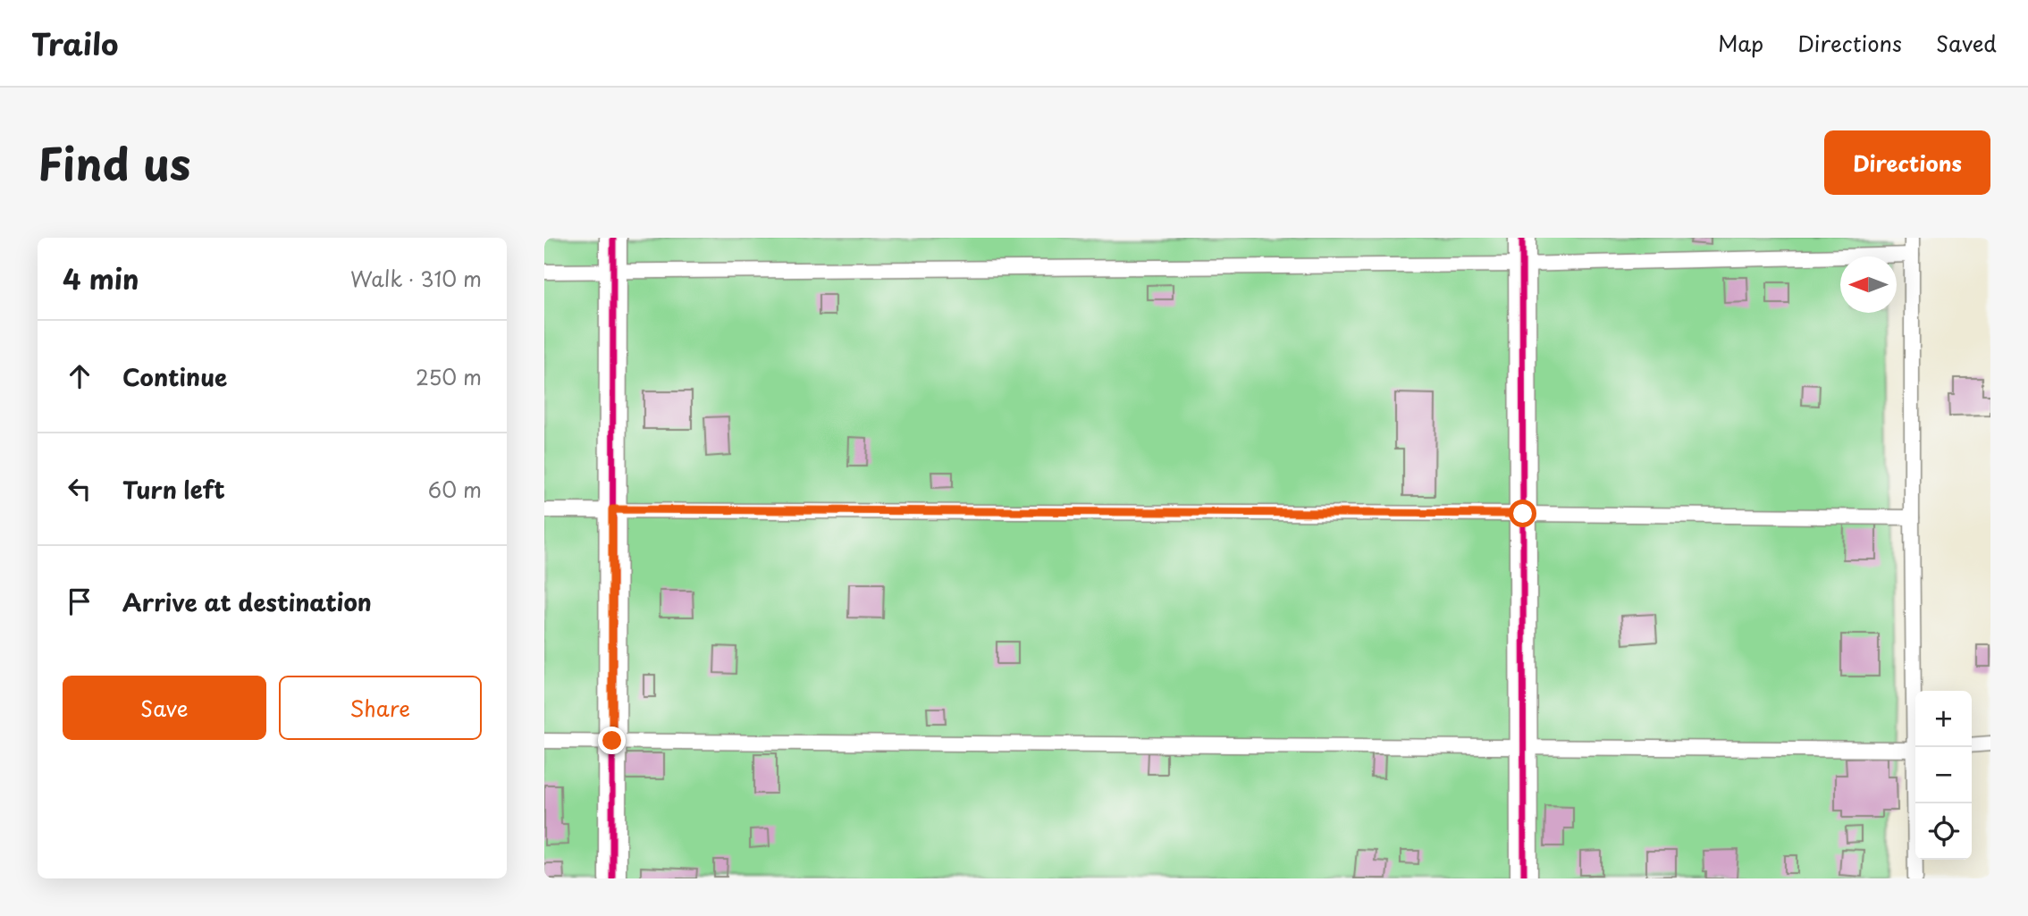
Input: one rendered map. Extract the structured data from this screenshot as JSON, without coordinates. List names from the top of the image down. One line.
{"north":"left","page":{"header":"Trailo","nav":["Map","Directions","Saved"],"title":"Find us","buttons":["Directions",["Save","Share"]],"heading":["4 min","Walk · 310 m"],"list":[["Continue","250 m"],["Turn left","60 m"],"Arrive at destination"],"map_buttons":["+","−"]}}
